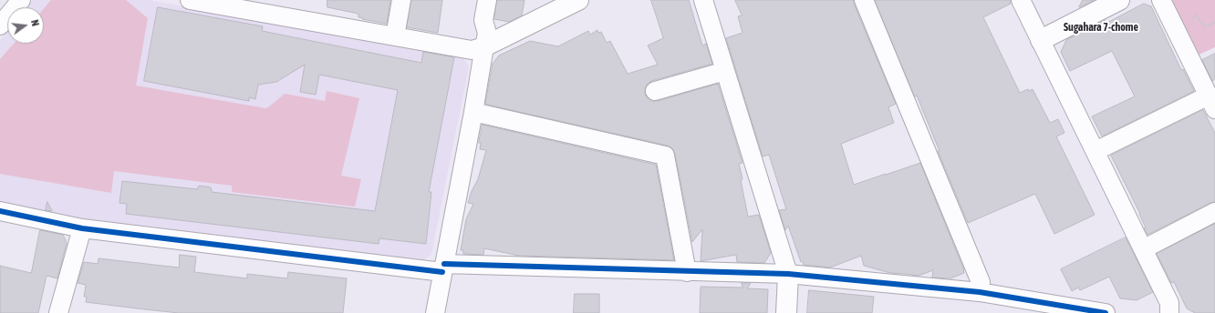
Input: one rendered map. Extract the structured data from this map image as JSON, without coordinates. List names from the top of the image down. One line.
{"districts":["Sugahara 7-chome"],"north":"right"}
